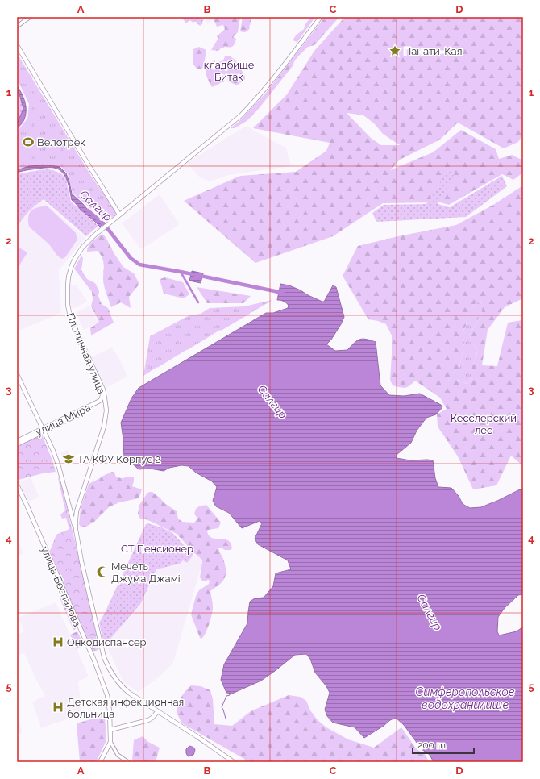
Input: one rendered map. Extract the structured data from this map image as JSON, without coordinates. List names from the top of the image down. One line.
{"streets":{"main road":["Плотинная улица","улица Мира","улица Беспалова"]},"crossings":[["Плотинная улица","улица Мира"]],"water":["Салгир","Симферопольское водохранилище"],"parks":["кладбище Битак","Кесслерский лес","СТ Пенсионер"],"places":{"place":["Панати-Кая"],"sports":["Велотрек"],"school or university":["ТА КФУ Корпус 2"],"mosque":["Мечеть Джума Джамі"],"hospital":["Онкодиспансер","Детская инфекционная больница"]},"scale_bar":"200 m","grid":{"columns":["A","B","C","D"],"rows":["1","2","3","4","5"]}}
